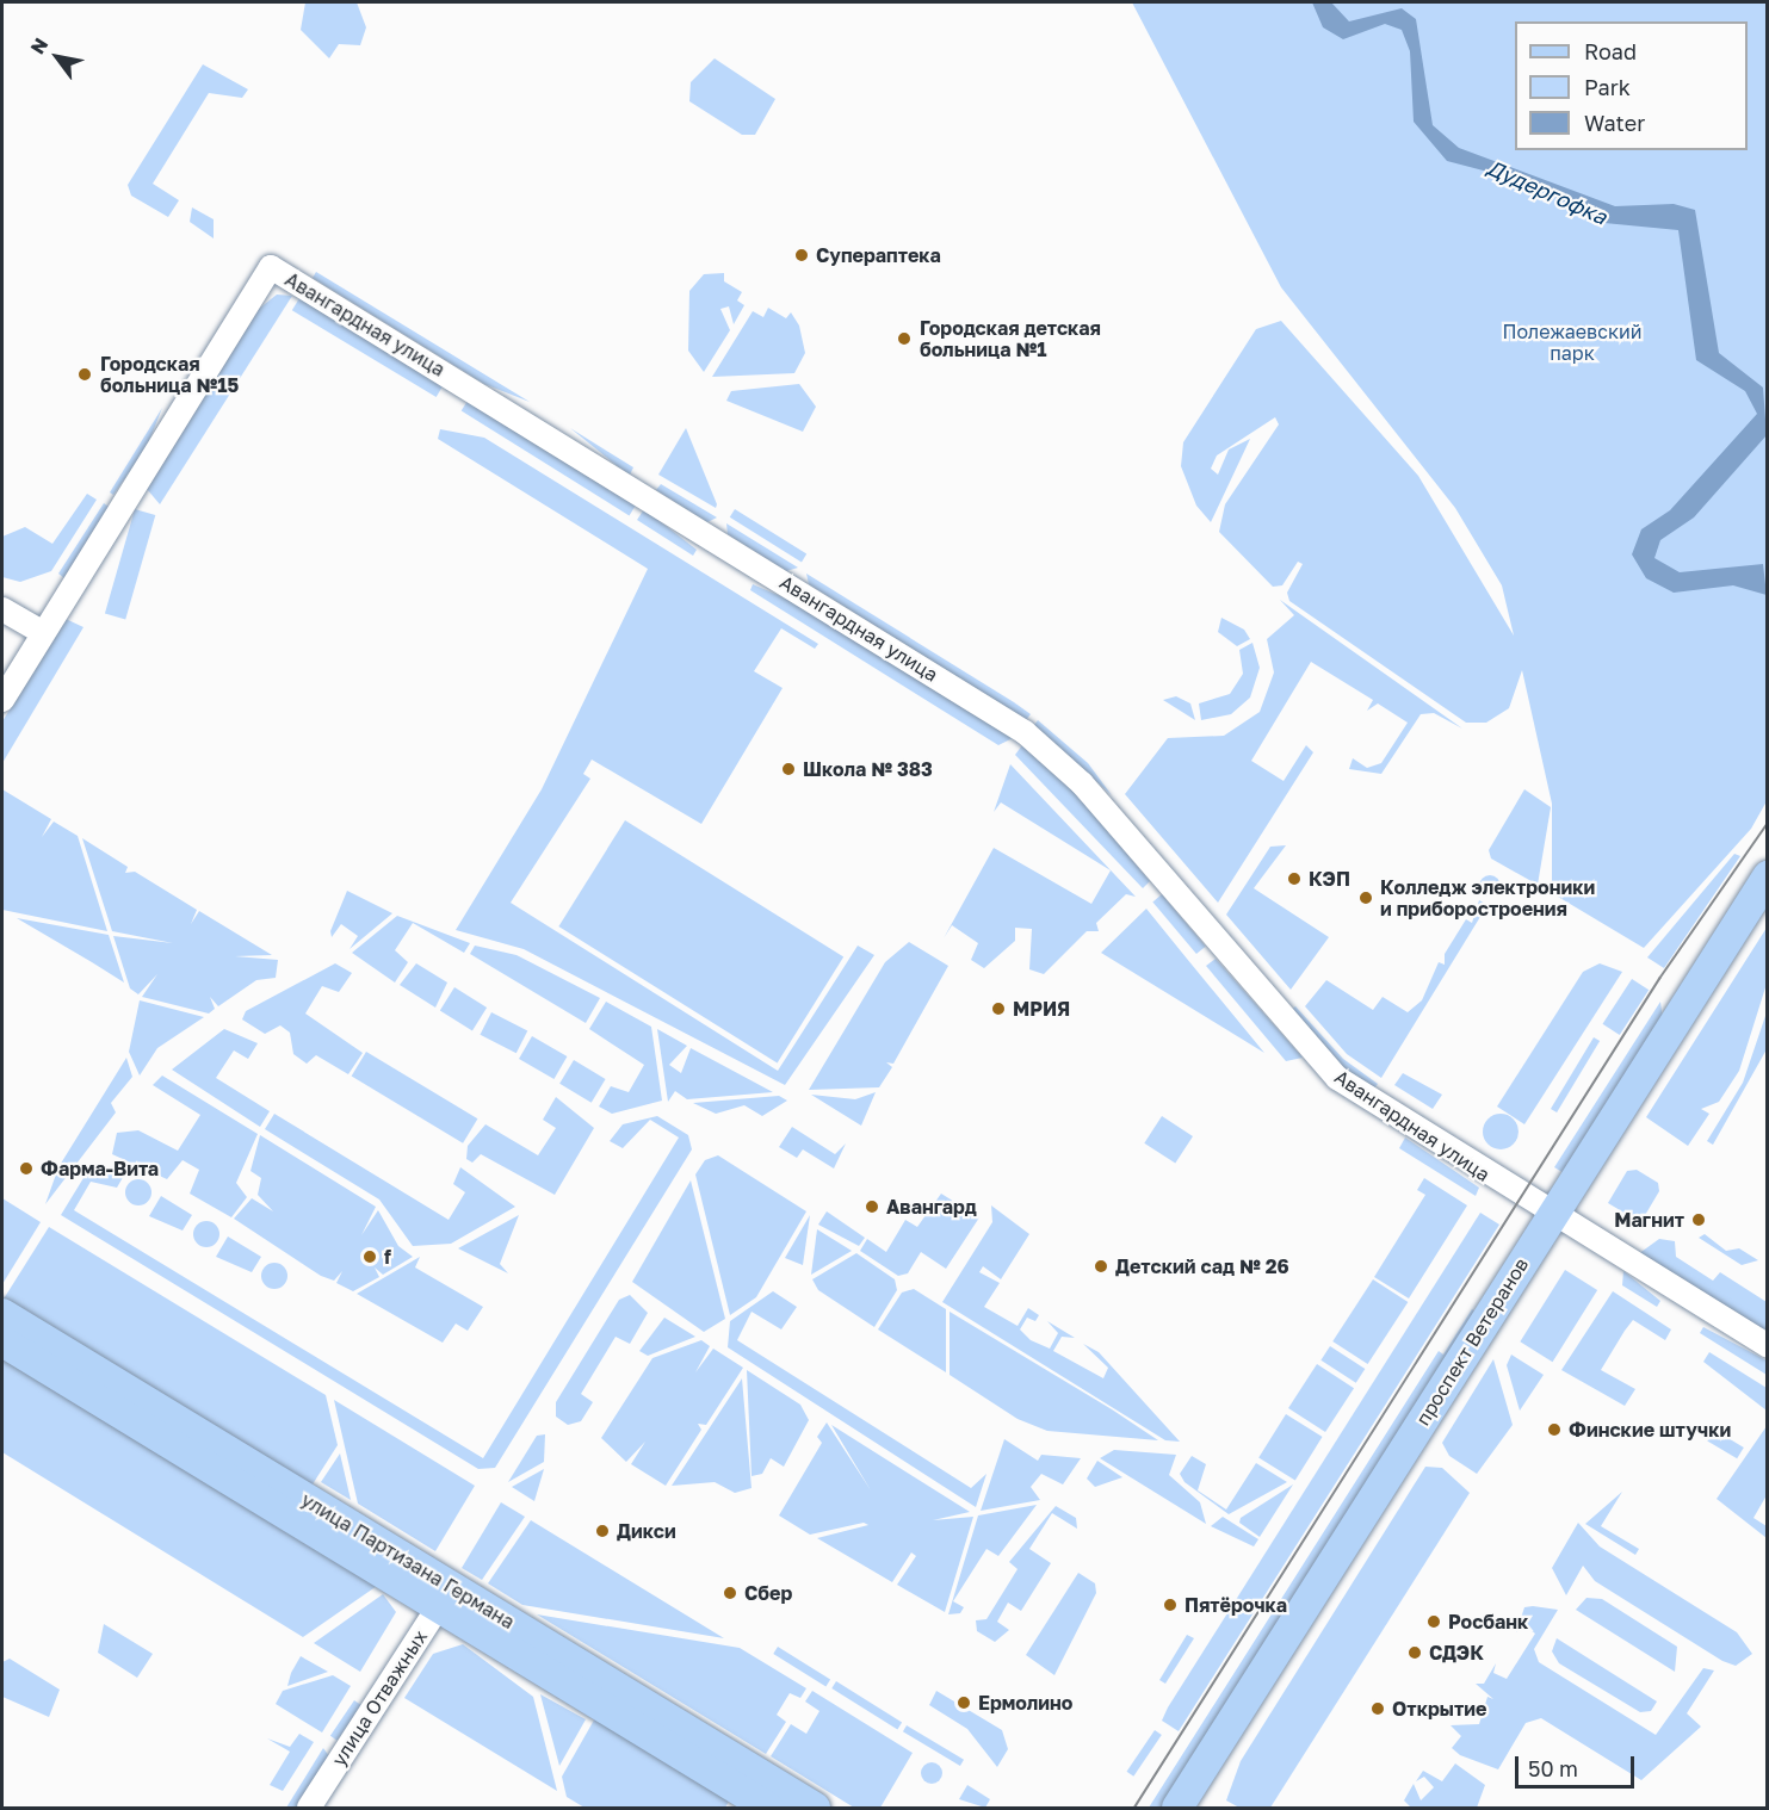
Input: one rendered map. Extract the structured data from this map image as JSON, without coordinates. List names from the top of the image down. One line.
{"streets":{"main road":["проспект Ветеранов","улица Партизана Германа"],"street":["Авангардная улица","улица Отважных"]},"crossings":[["Авангардная улица","проспект Ветеранов"],["улица Партизана Германа","улица Отважных"]],"water":["Дудергофка"],"parks":["Полежаевский парк"],"places":["Супераптека","Городская детская больница №1","Городская больница №15","Школа № 383","КЭП","Колледж электроники и приборостроения","МРИЯ","Фарма-Вита","Авангард","Магнит","f","Детский сад № 26","Финские штучки","Дикси","Сбер","Пятёрочка","Росбанк","СДЭК","Ермолино","Открытие"],"legend":["Road","Park","Water"],"scale_bar":"50 m","north":"top left"}
